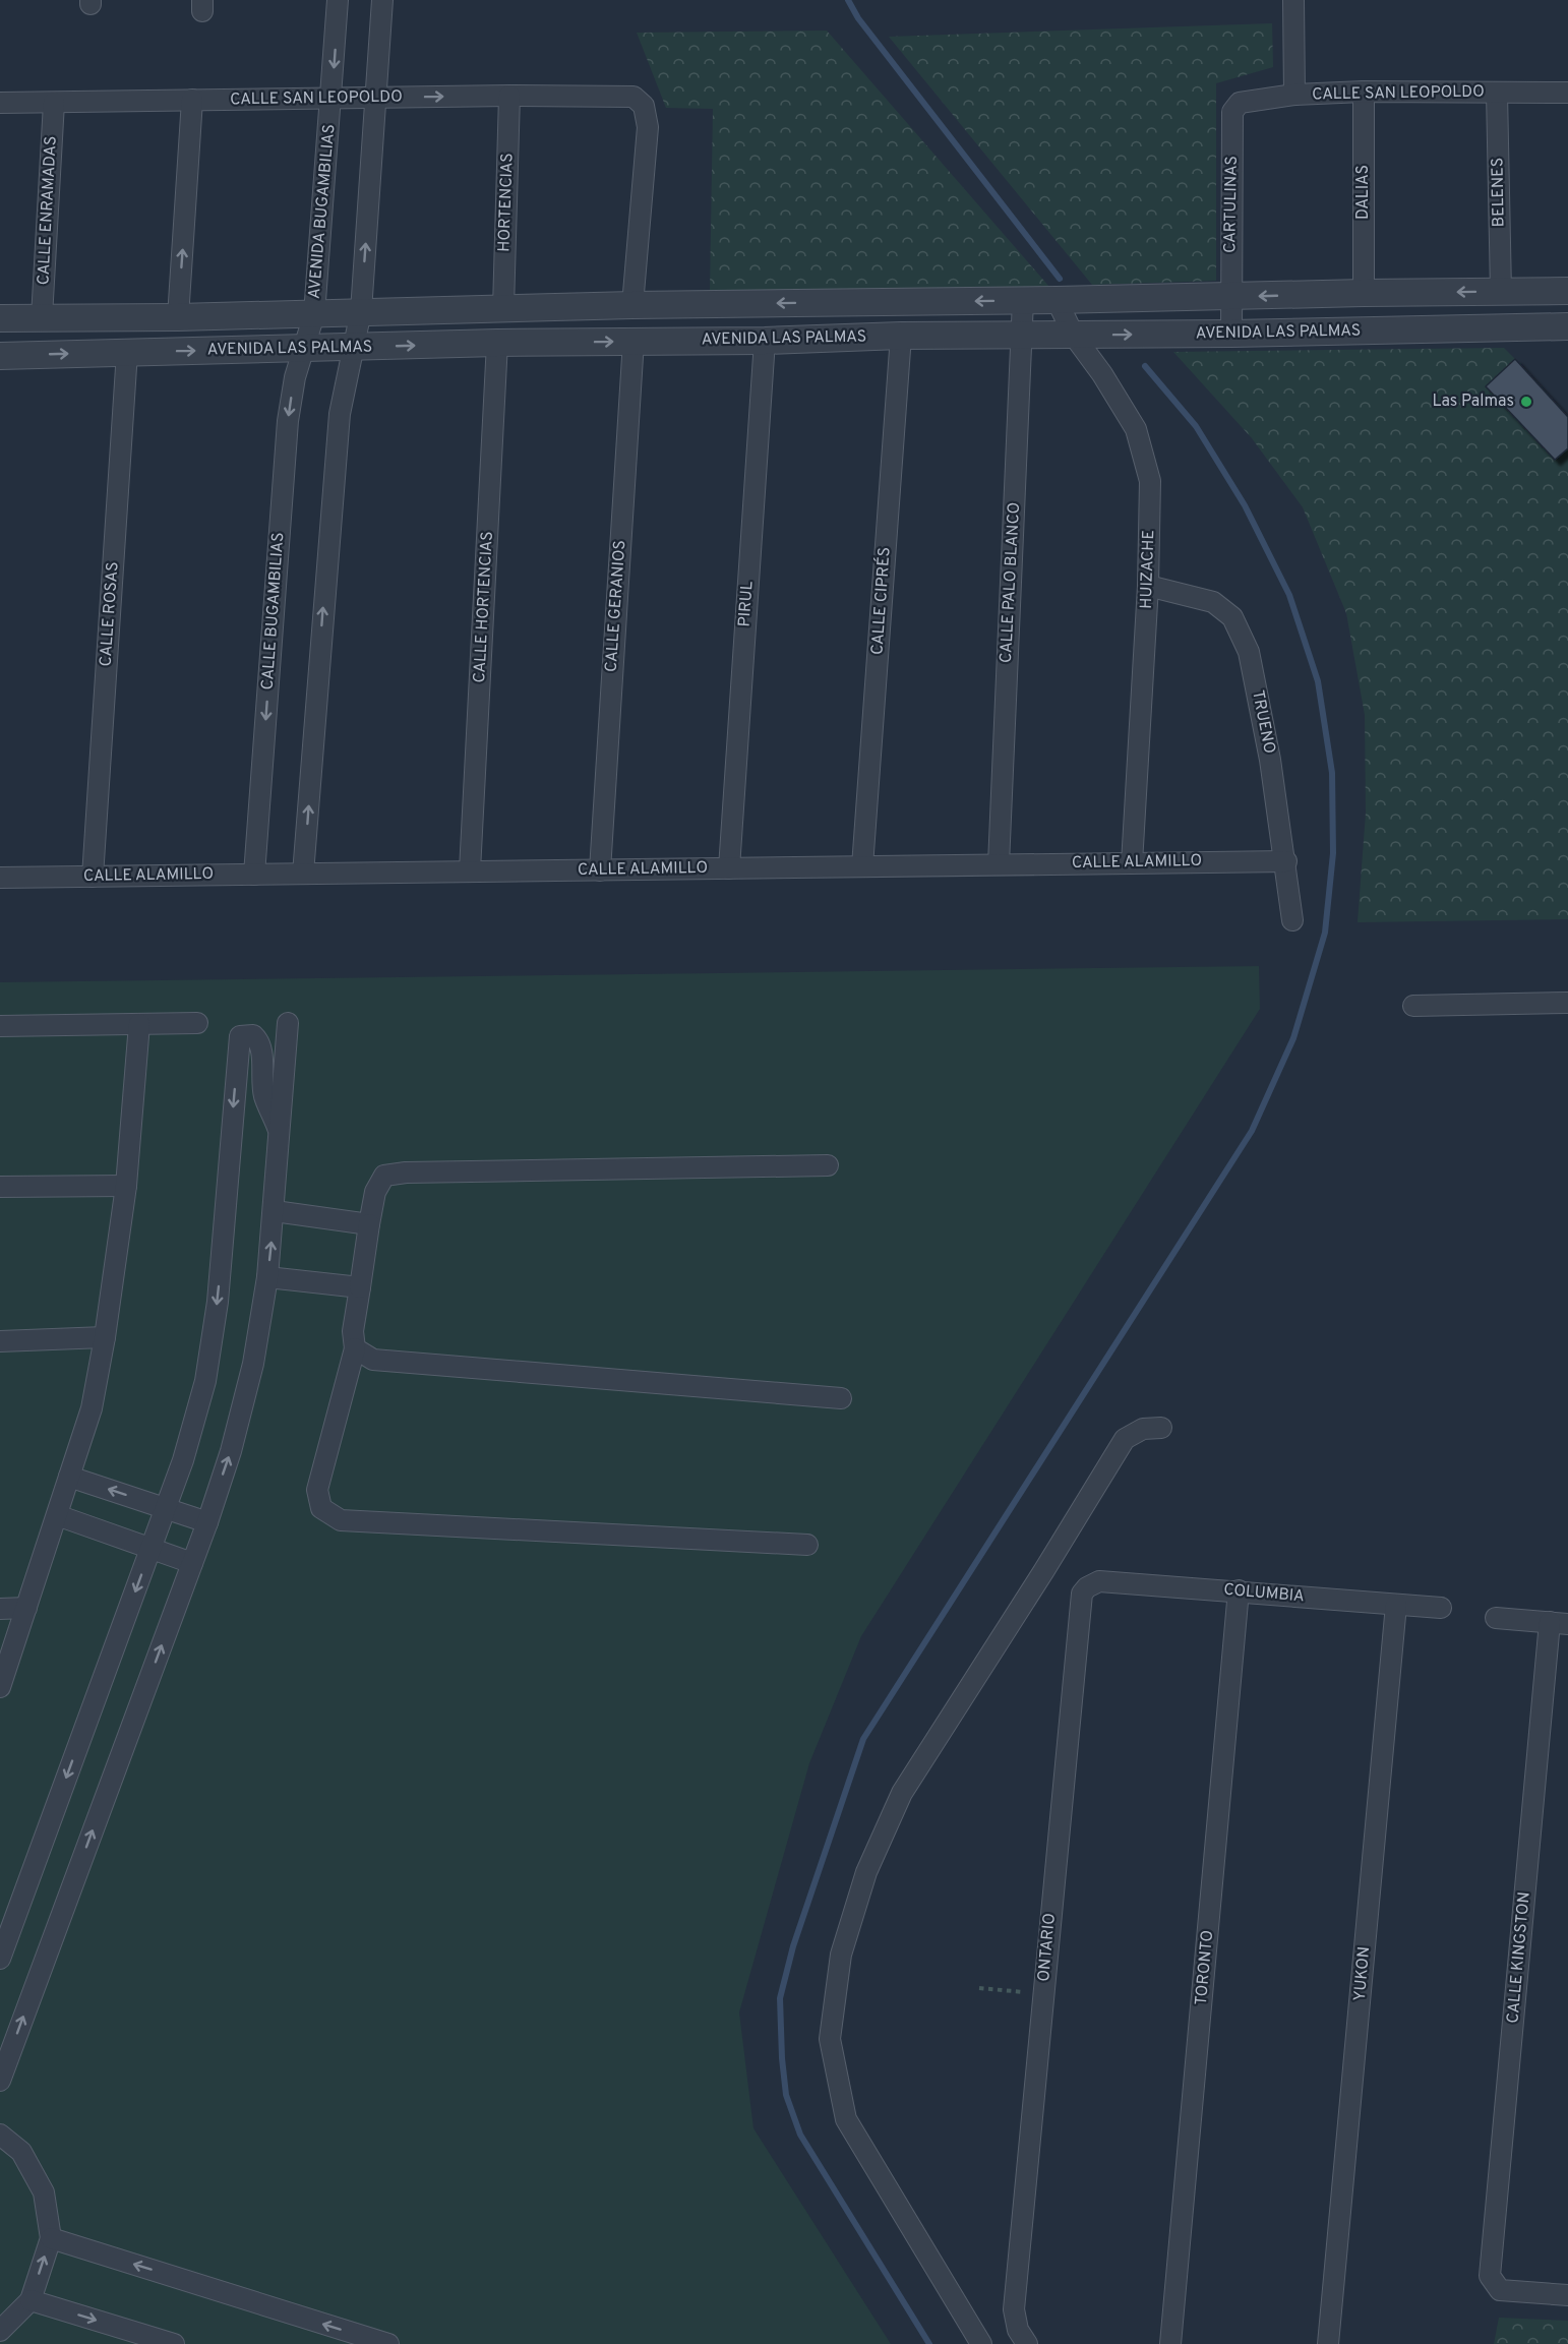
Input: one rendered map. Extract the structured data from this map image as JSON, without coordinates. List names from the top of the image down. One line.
{"streets":{"street":["CALLE SAN LEOPOLDO","DALIAS","BELENES","HORTENCIAS","CARTULINAS","CALLE ENRAMADAS","AVENIDA BUGAMBILIAS","AVENIDA LAS PALMAS","HUIZACHE","CALLE PALO BLANCO","CALLE CIPRÉS","PIRUL","CALLE GERANIOS","CALLE HORTENCIAS","CALLE BUGAMBILIAS","CALLE ROSAS","TRUENO","CALLE ALAMILLO","COLUMBIA","ONTARIO","CALLE KINGSTON","TORONTO","YUKON"]},"crossings":[["CALLE SAN LEOPOLDO","DALIAS"],["CALLE SAN LEOPOLDO","BELENES"],["CALLE SAN LEOPOLDO","HORTENCIAS"],["CALLE SAN LEOPOLDO","CARTULINAS"],["CALLE SAN LEOPOLDO","CALLE ENRAMADAS"],["CALLE SAN LEOPOLDO","AVENIDA BUGAMBILIAS"],["CALLE SAN LEOPOLDO","AVENIDA LAS PALMAS"],["DALIAS","AVENIDA LAS PALMAS"],["BELENES","AVENIDA LAS PALMAS"],["HORTENCIAS","AVENIDA LAS PALMAS"],["CARTULINAS","AVENIDA LAS PALMAS"],["CALLE ENRAMADAS","AVENIDA LAS PALMAS"],["AVENIDA BUGAMBILIAS","AVENIDA LAS PALMAS"],["AVENIDA BUGAMBILIAS","CALLE BUGAMBILIAS"],["AVENIDA LAS PALMAS","HUIZACHE"],["AVENIDA LAS PALMAS","CALLE PALO BLANCO"],["AVENIDA LAS PALMAS","CALLE CIPRÉS"],["AVENIDA LAS PALMAS","PIRUL"],["AVENIDA LAS PALMAS","CALLE GERANIOS"],["AVENIDA LAS PALMAS","CALLE HORTENCIAS"],["AVENIDA LAS PALMAS","CALLE BUGAMBILIAS"],["AVENIDA LAS PALMAS","CALLE ROSAS"],["HUIZACHE","TRUENO"],["HUIZACHE","CALLE ALAMILLO"],["CALLE PALO BLANCO","CALLE ALAMILLO"],["CALLE CIPRÉS","CALLE ALAMILLO"],["PIRUL","CALLE ALAMILLO"],["CALLE GERANIOS","CALLE ALAMILLO"],["CALLE HORTENCIAS","CALLE ALAMILLO"],["CALLE BUGAMBILIAS","CALLE ALAMILLO"],["CALLE ROSAS","CALLE ALAMILLO"],["TRUENO","CALLE ALAMILLO"],["COLUMBIA","ONTARIO"],["COLUMBIA","TORONTO"],["COLUMBIA","YUKON"]],"places":["Las Palmas"]}
